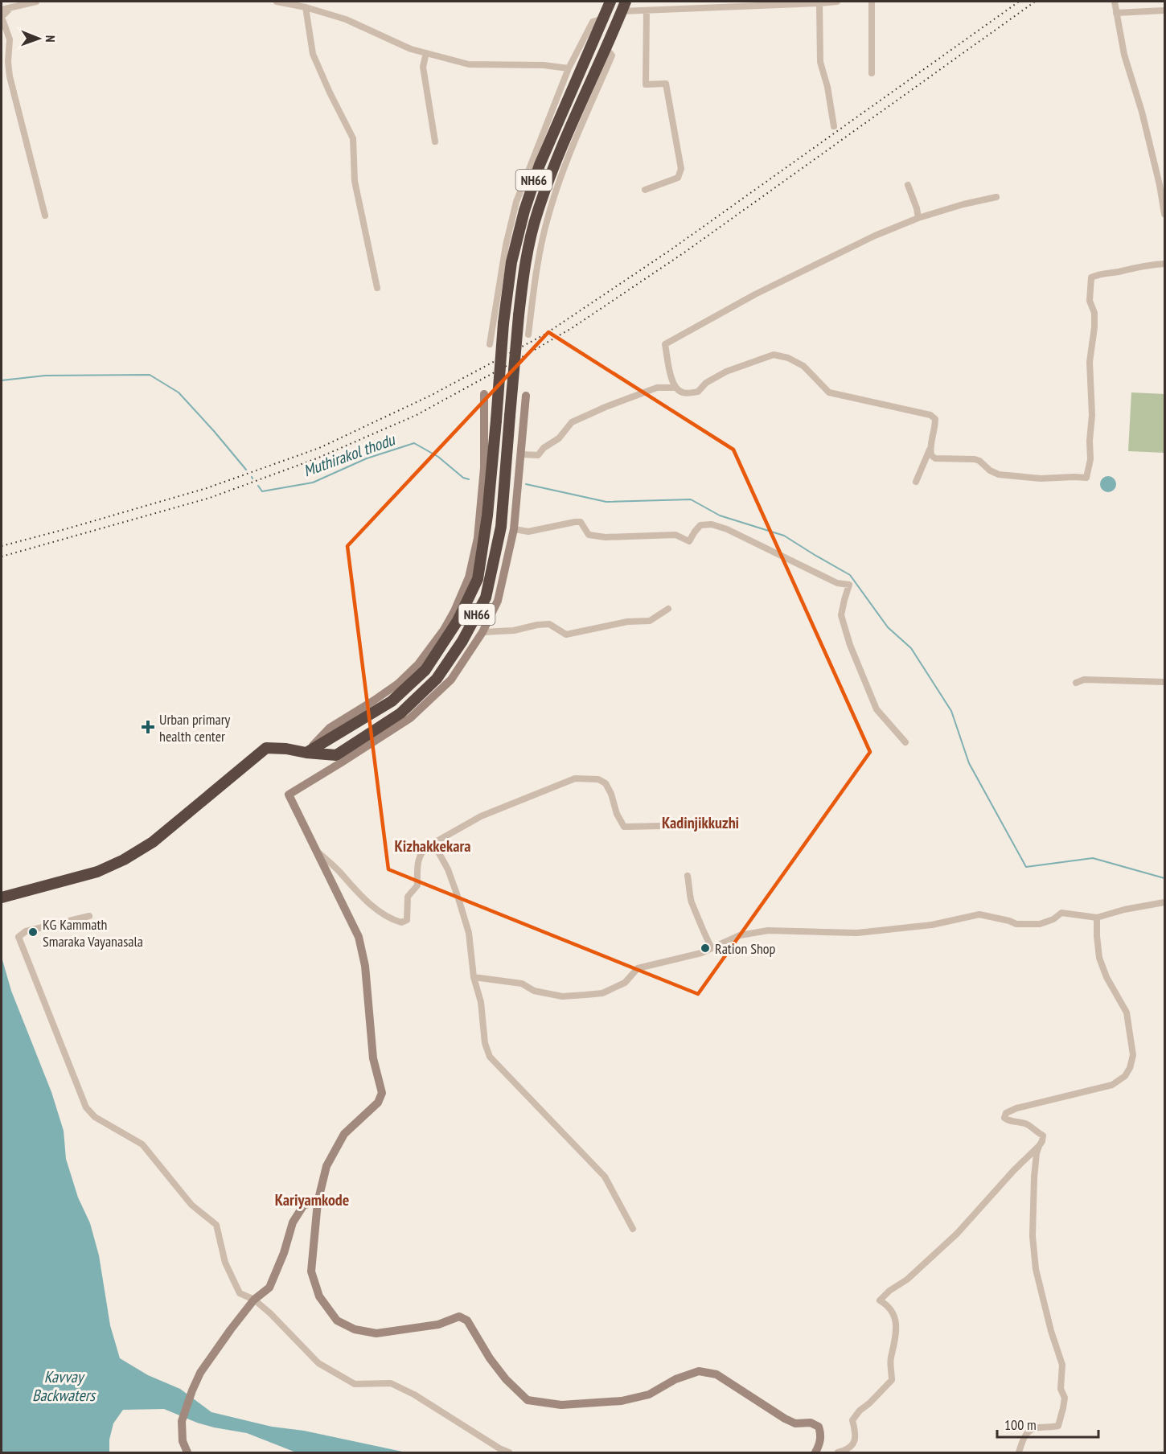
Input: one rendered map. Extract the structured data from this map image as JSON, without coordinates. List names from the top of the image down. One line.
{"streets":{"highway":["NH66"]},"districts":["Kadinjikkuzhi","Kizhakkekara","Kariyamkode"],"water":["Muthirakol thodu","Kavvay Backwaters"],"places":{"health":["Urban primary health center"],"other":["KG Kammath Smaraka Vayanasala","Ration Shop"]},"scale_bar":"100 m","north":"right"}
